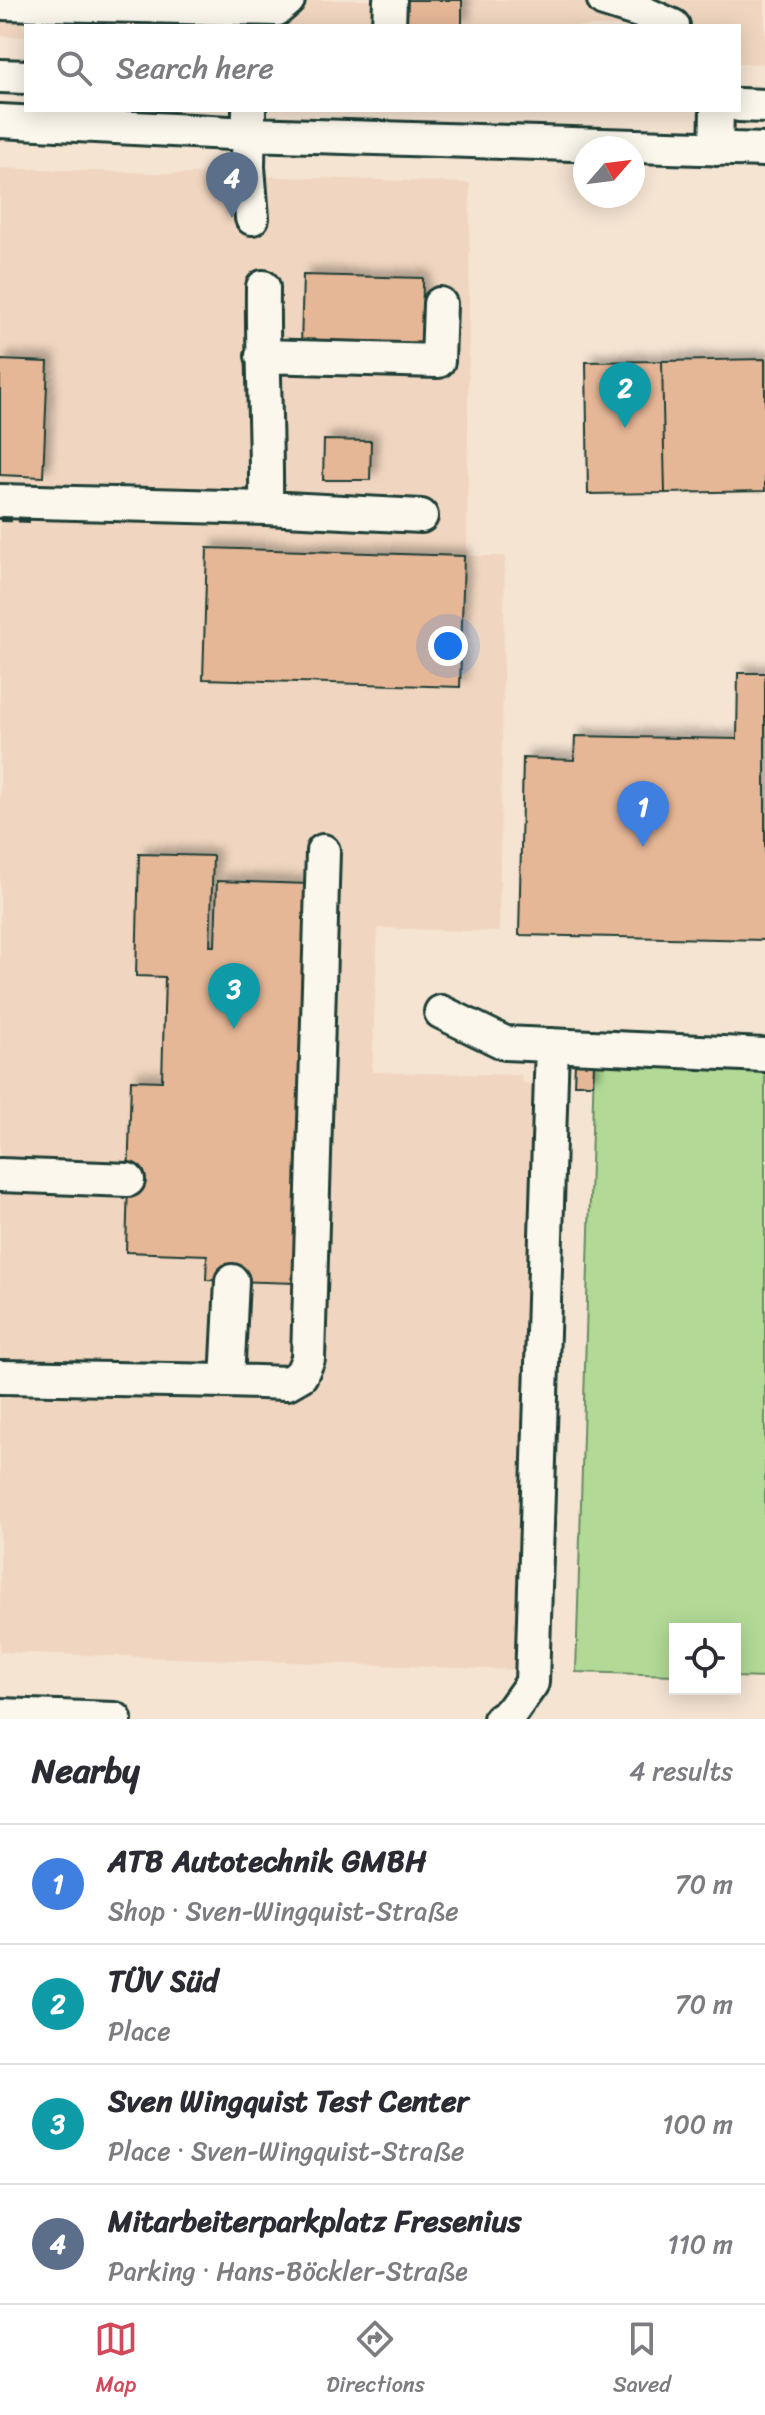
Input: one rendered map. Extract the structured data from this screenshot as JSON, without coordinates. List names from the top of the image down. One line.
{"north":"top right","page":{"search":"Search here","pins":["4","2","1","3"],"heading":["Nearby","4 results"],"list":[{"mark":"1","name":"ATB Autotechnik GMBH","note":"Shop · Sven-Wingquist-Straße","value":"70 m"},{"mark":"2","name":"TÜV Süd","note":"Place","value":"70 m"},{"mark":"3","name":"Sven Wingquist Test Center","note":"Place · Sven-Wingquist-Straße","value":"100 m"},{"mark":"4","name":"Mitarbeiterparkplatz Fresenius","note":"Parking · Hans-Böckler-Straße","value":"110 m"}],"nav":["Map","Directions","Saved"]}}
